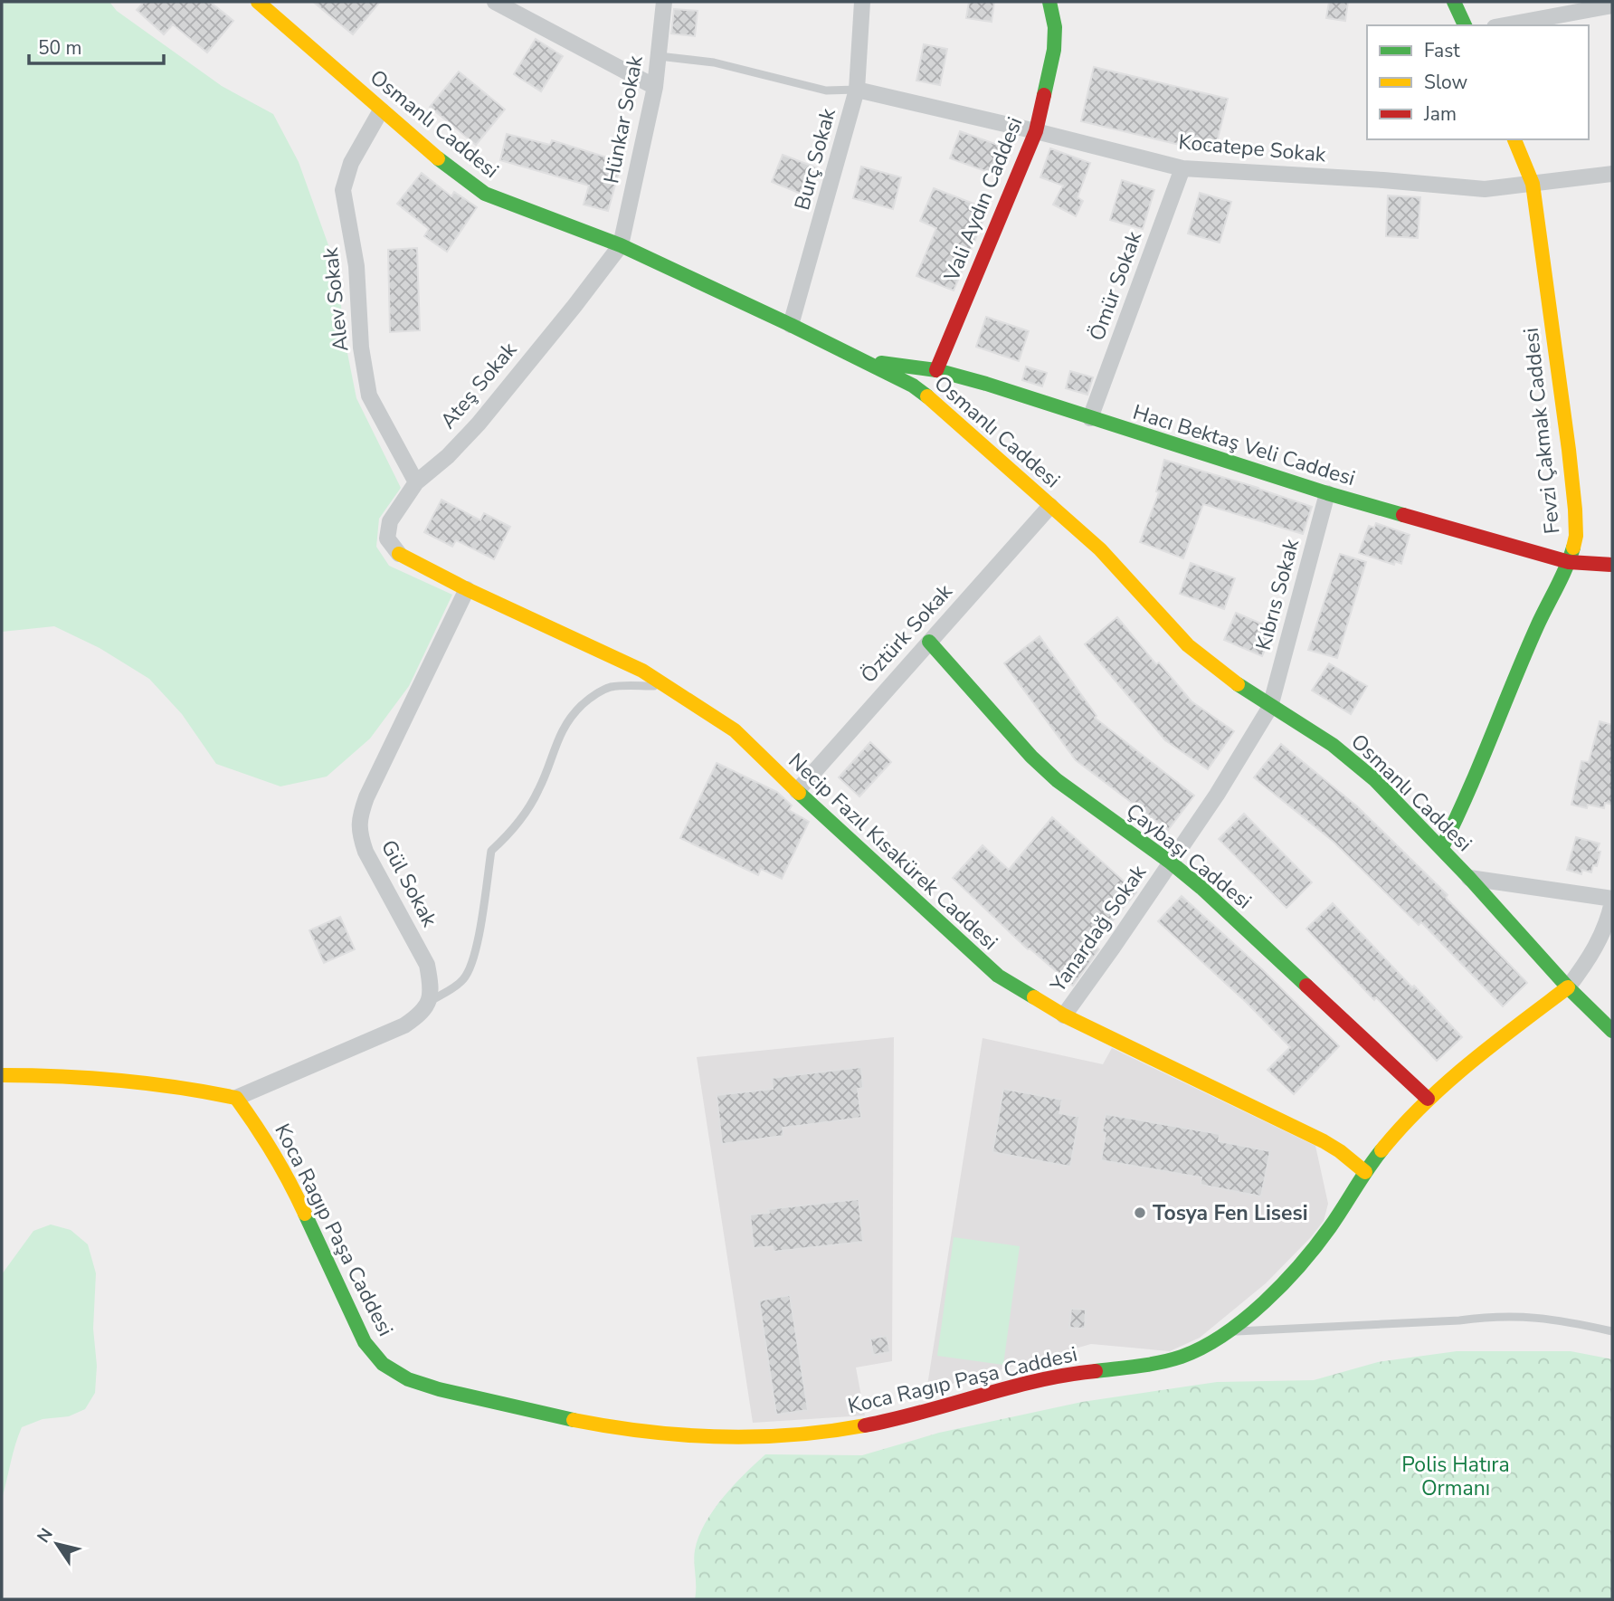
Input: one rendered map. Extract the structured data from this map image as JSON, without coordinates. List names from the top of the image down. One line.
{"streets":{"street":["Hünkar Sokak","Osmanlı Caddesi","Kocatepe Sokak","Burç Sokak","Vali Aydın Caddesi","Ömür Sokak","Alev Sokak","Ateş Sokak","Fevzi Çakmak Caddesi","Hacı Bektaş Veli Caddesi","Kıbrıs Sokak","Öztürk Sokak","Necip Fazıl Kısakürek Caddesi","Çaybaşı Caddesi","Gül Sokak","Yanardağ Sokak","Koca Ragıp Paşa Caddesi"]},"crossings":[["Hünkar Sokak","Osmanlı Caddesi"],["Hünkar Sokak","Ateş Sokak"],["Osmanlı Caddesi","Burç Sokak"],["Osmanlı Caddesi","Alev Sokak"],["Osmanlı Caddesi","Ateş Sokak"],["Osmanlı Caddesi","Fevzi Çakmak Caddesi"],["Osmanlı Caddesi","Hacı Bektaş Veli Caddesi"],["Osmanlı Caddesi","Kıbrıs Sokak"],["Osmanlı Caddesi","Öztürk Sokak"],["Osmanlı Caddesi","Yanardağ Sokak"],["Osmanlı Caddesi","Koca Ragıp Paşa Caddesi"],["Kocatepe Sokak","Burç Sokak"],["Kocatepe Sokak","Vali Aydın Caddesi"],["Kocatepe Sokak","Ömür Sokak"],["Kocatepe Sokak","Fevzi Çakmak Caddesi"],["Vali Aydın Caddesi","Hacı Bektaş Veli Caddesi"],["Ömür Sokak","Hacı Bektaş Veli Caddesi"],["Alev Sokak","Ateş Sokak"],["Ateş Sokak","Necip Fazıl Kısakürek Caddesi"],["Fevzi Çakmak Caddesi","Hacı Bektaş Veli Caddesi"],["Hacı Bektaş Veli Caddesi","Kıbrıs Sokak"],["Kıbrıs Sokak","Yanardağ Sokak"],["Öztürk Sokak","Necip Fazıl Kısakürek Caddesi"],["Öztürk Sokak","Çaybaşı Caddesi"],["Necip Fazıl Kısakürek Caddesi","Gül Sokak"],["Necip Fazıl Kısakürek Caddesi","Yanardağ Sokak"],["Necip Fazıl Kısakürek Caddesi","Koca Ragıp Paşa Caddesi"],["Çaybaşı Caddesi","Yanardağ Sokak"],["Çaybaşı Caddesi","Koca Ragıp Paşa Caddesi"]],"parks":["Polis Hatıra Ormanı"],"places":["Tosya Fen Lisesi"],"legend":["Fast","Slow","Jam"],"scale_bar":"50 m","north":"top left"}
